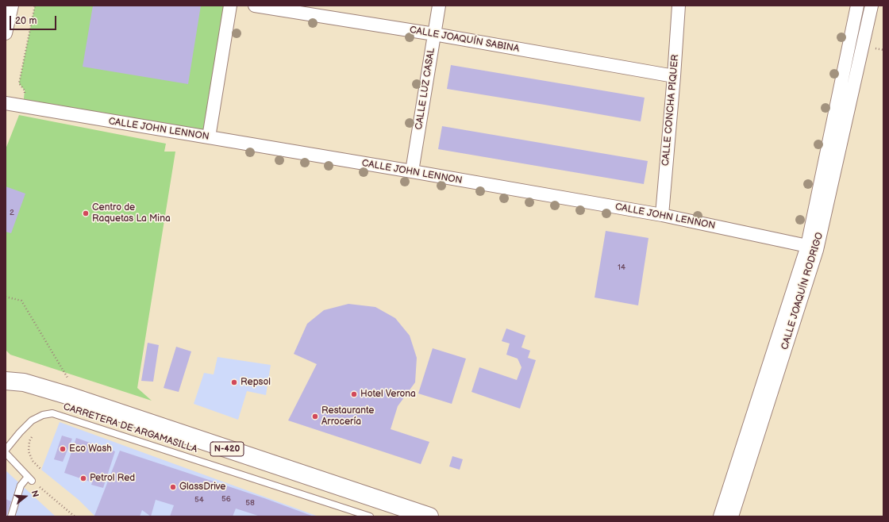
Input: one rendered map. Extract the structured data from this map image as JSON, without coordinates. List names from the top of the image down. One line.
{"streets":{"highway":["N-420"],"street":["CALLE JOAQUÍN SABINA","CALLE LUZ CASAL","CALLE CONCHA PIQUER","CALLE JOHN LENNON","CALLE JOAQUÍN RODRIGO"],"lane":["CARRETERA DE ARGAMASILLA"]},"crossings":[["CALLE JOAQUÍN SABINA","CALLE LUZ CASAL"],["CALLE JOAQUÍN SABINA","CALLE CONCHA PIQUER"],["CALLE LUZ CASAL","CALLE JOHN LENNON"],["CALLE CONCHA PIQUER","CALLE JOHN LENNON"],["CALLE JOHN LENNON","CALLE JOAQUÍN RODRIGO"]],"places":["Centro de Raquetas La Mina","Repsol","Hotel Verona","Restaurante Arrocería","Eco Wash","Petrol Red","GlassDrive"],"house_numbers":["2","14","56","54","58"],"scale_bar":"20 m","north":"right"}
